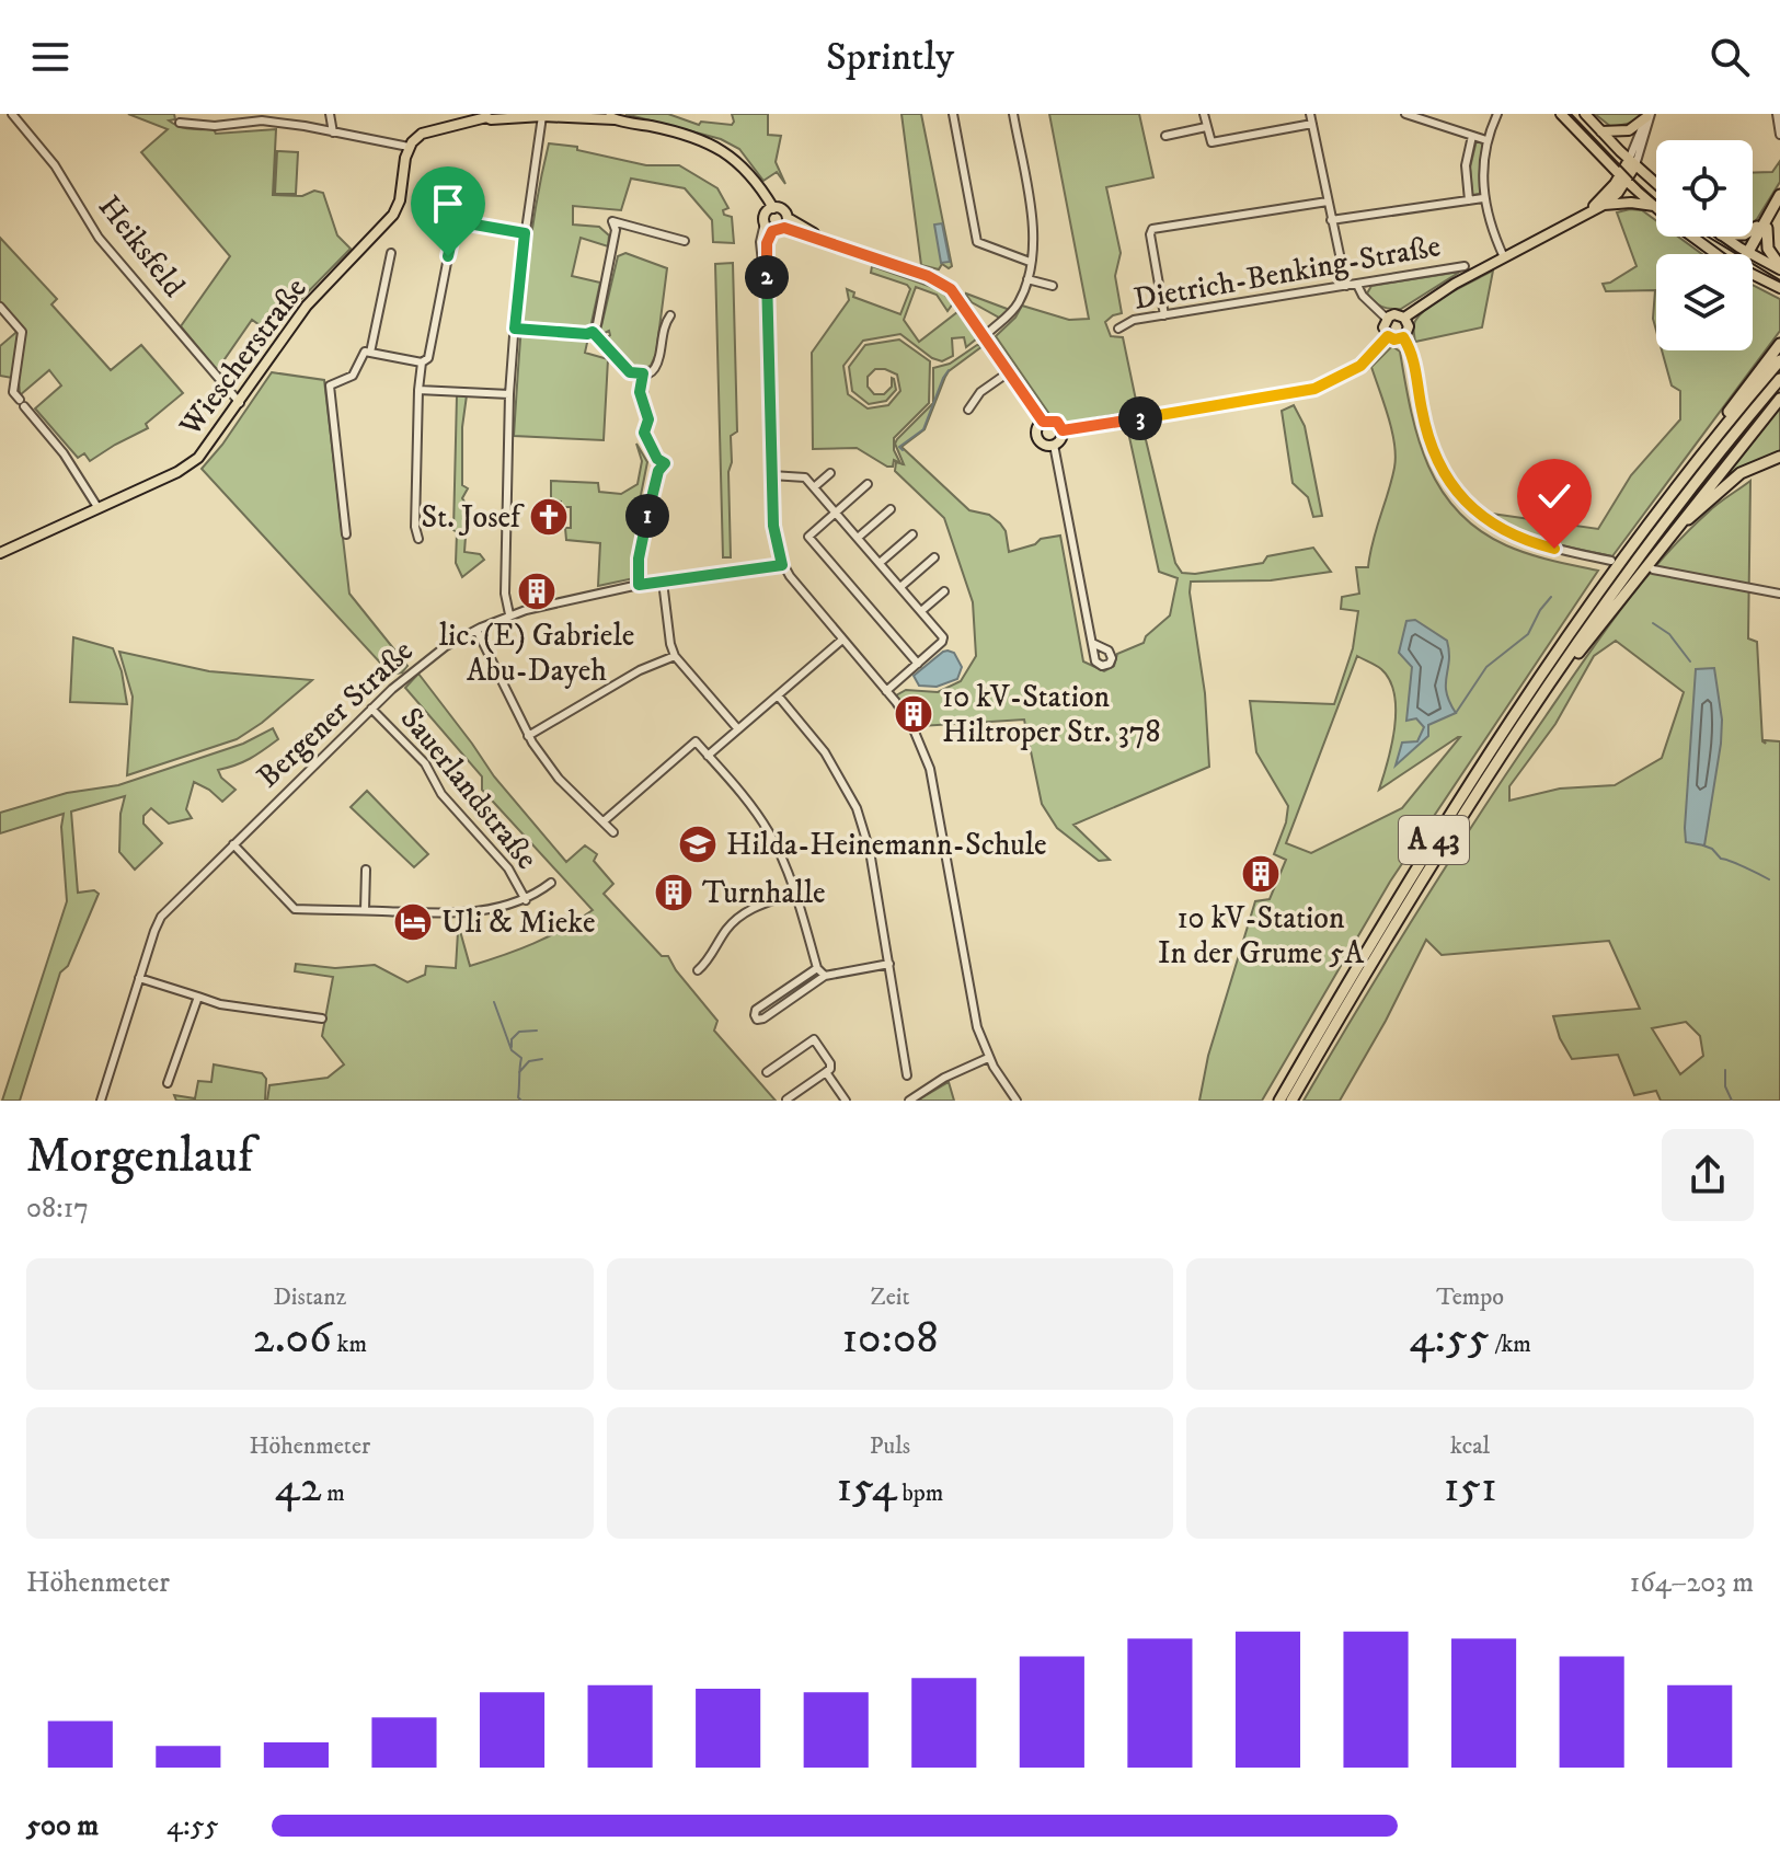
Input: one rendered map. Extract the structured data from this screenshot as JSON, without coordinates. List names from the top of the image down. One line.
{"streets":{"highway":["A 43"],"main road":["Dietrich-Benking-Straße","Wiescherstraße"],"street":["Heiksfeld","Bergener Straße","Sauerlandstraße"]},"crossings":[["Heiksfeld","Wiescherstraße"],["Bergener Straße","Sauerlandstraße"]],"places":{"church":["St. Josef"],"building":["lic. (E) Gabriele Abu-Dayeh","10 kV-Station Hiltroper Str. 378","10 kV-Station In der Grume 5A","Turnhalle"],"school or university":["Hilda-Heinemann-Schule"],"hotel":["Uli & Mieke"]},"page":{"header":"Sprintly","pins":["2","3","1"],"heading":["Morgenlauf","08:17"],"stats":[["Distanz","2.06 km"],["Zeit","10:08"],["Tempo","4:55 /km"],["Höhenmeter","42 m"],["Puls","154 bpm"],["kcal","151"]],"chart":["Höhenmeter","164–203 m"],"list":[{"name":"500 m","note":"4:55"}]}}
